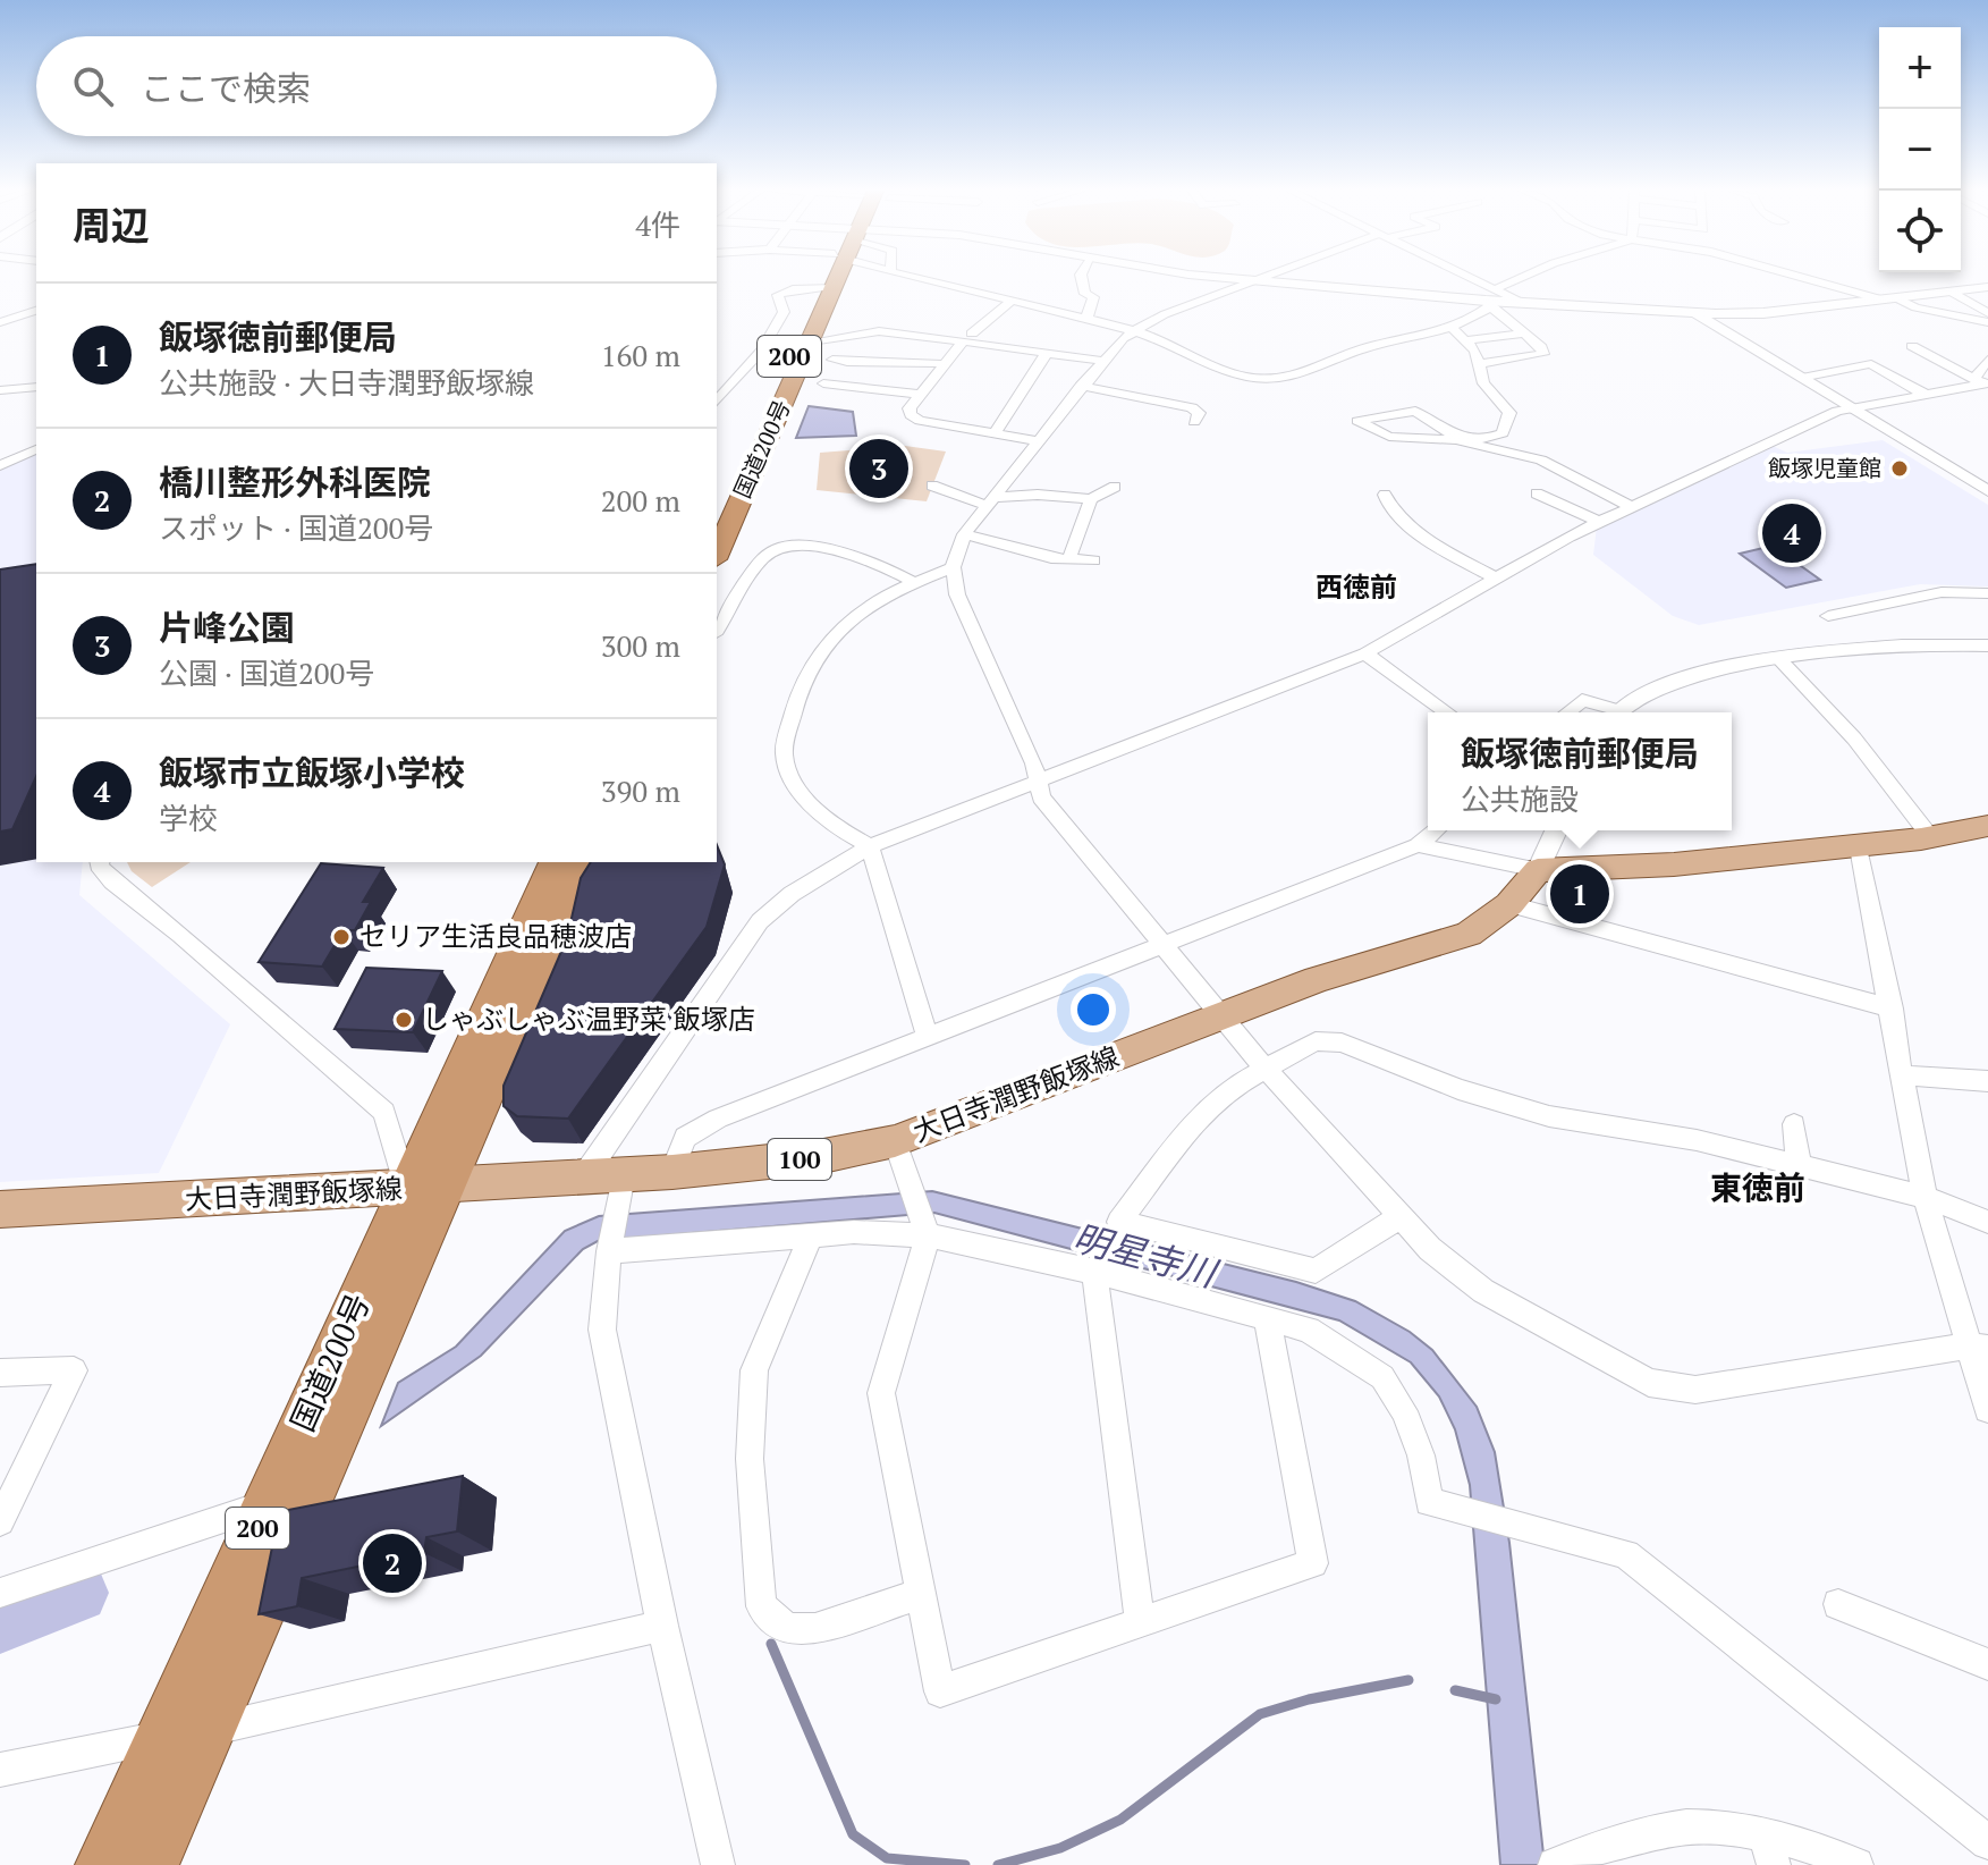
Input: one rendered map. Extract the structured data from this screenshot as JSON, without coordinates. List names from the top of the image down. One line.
{"streets":{"highway":["200","国道200号"],"main road":["大日寺潤野飯塚線","100"]},"crossings":[["国道200号","大日寺潤野飯塚線"]],"districts":["西徳前","東徳前"],"water":["明星寺川"],"places":["飯塚児童館","セリア生活良品穂波店","しゃぶしゃぶ温野菜 飯塚店"],"page":{"map_buttons":["+","−"],"search":"ここで検索","heading":["周辺","4件"],"list":[{"mark":"1","name":"飯塚徳前郵便局","note":"公共施設 · 大日寺潤野飯塚線","value":"160 m"},{"mark":"2","name":"橋川整形外科医院","note":"スポット · 国道200号","value":"200 m"},{"mark":"3","name":"片峰公園","note":"公園 · 国道200号","value":"300 m"},{"mark":"4","name":"飯塚市立飯塚小学校","note":"学校","value":"390 m"}],"pins":["3","4","1","2"],"popup":["飯塚徳前郵便局","公共施設"]}}
